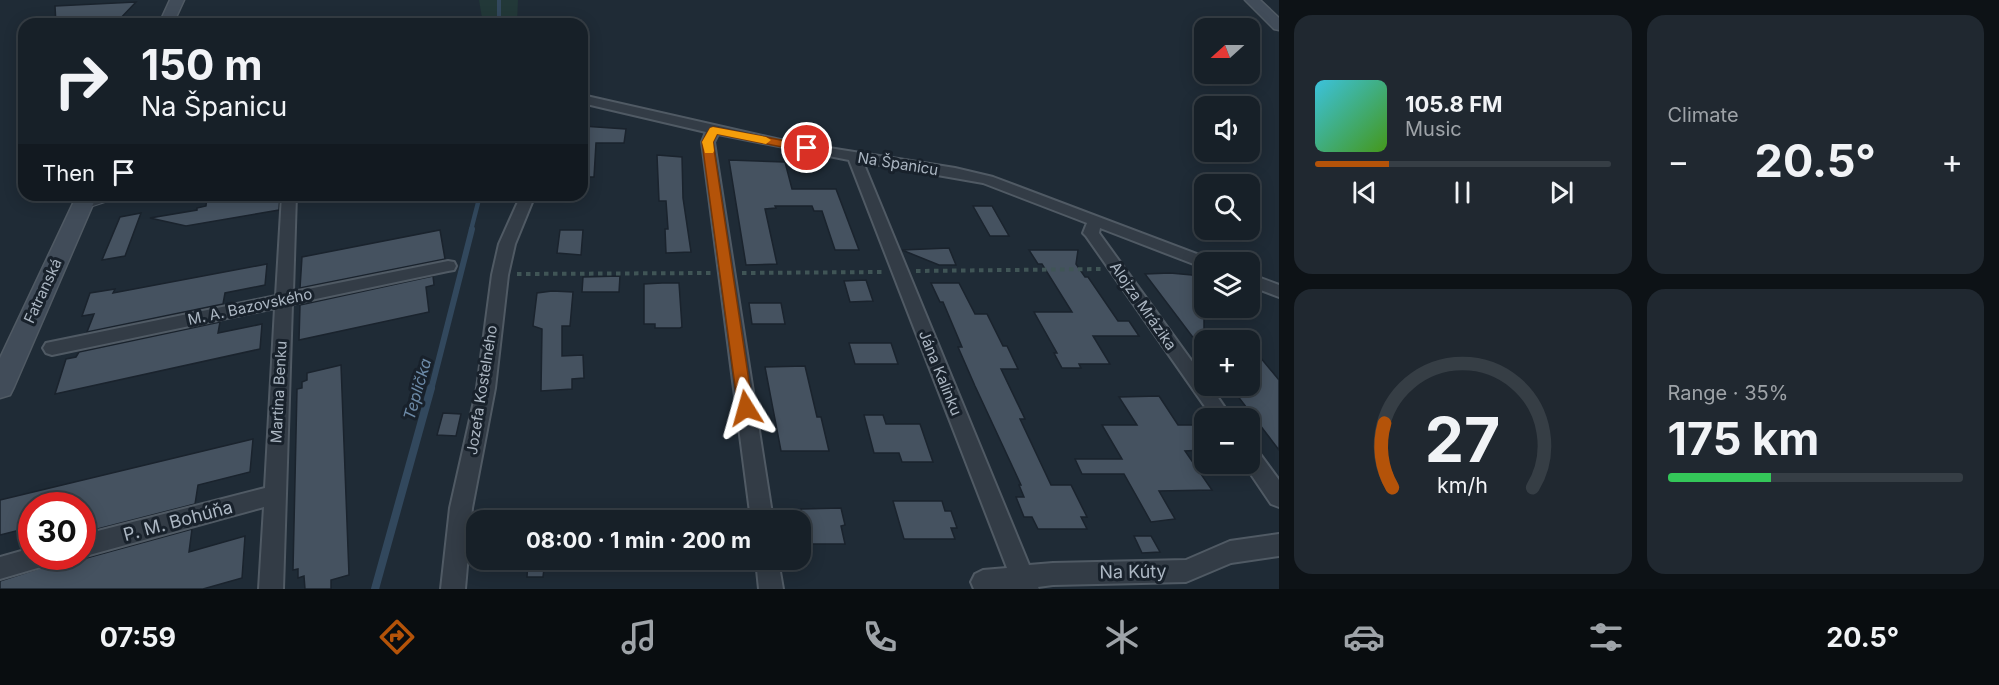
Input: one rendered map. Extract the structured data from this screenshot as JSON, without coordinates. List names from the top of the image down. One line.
{"streets":{"main road":["Fatranská"],"street":["Na Španicu","Alojza Mrázika","M. A. Bazovského","Jána Kalinku","Jozefa Kostelného","Martina Benku","P. M. Bohúňa","Na Kúty"]},"crossings":[["Na Španicu","Alojza Mrázika"],["Na Španicu","Jána Kalinku"],["M. A. Bazovského","Martina Benku"],["Jána Kalinku","Na Kúty"],["Martina Benku","P. M. Bohúňa"]],"water":["Teplička"],"north":"left","page":{"tile":["Climate",["Range · 35%","175 km"]],"map_buttons":["+","−"],"turn":["150 m","Na Španicu"],"song":["105.8 FM","Music"],"heat":["−","20.5°","+"],"then":"Then","limit":"30","trip":"08:00 · 1 min · 200 m","tabs":["07:59","20.5°"],"gauge":["27","km/h"]}}
